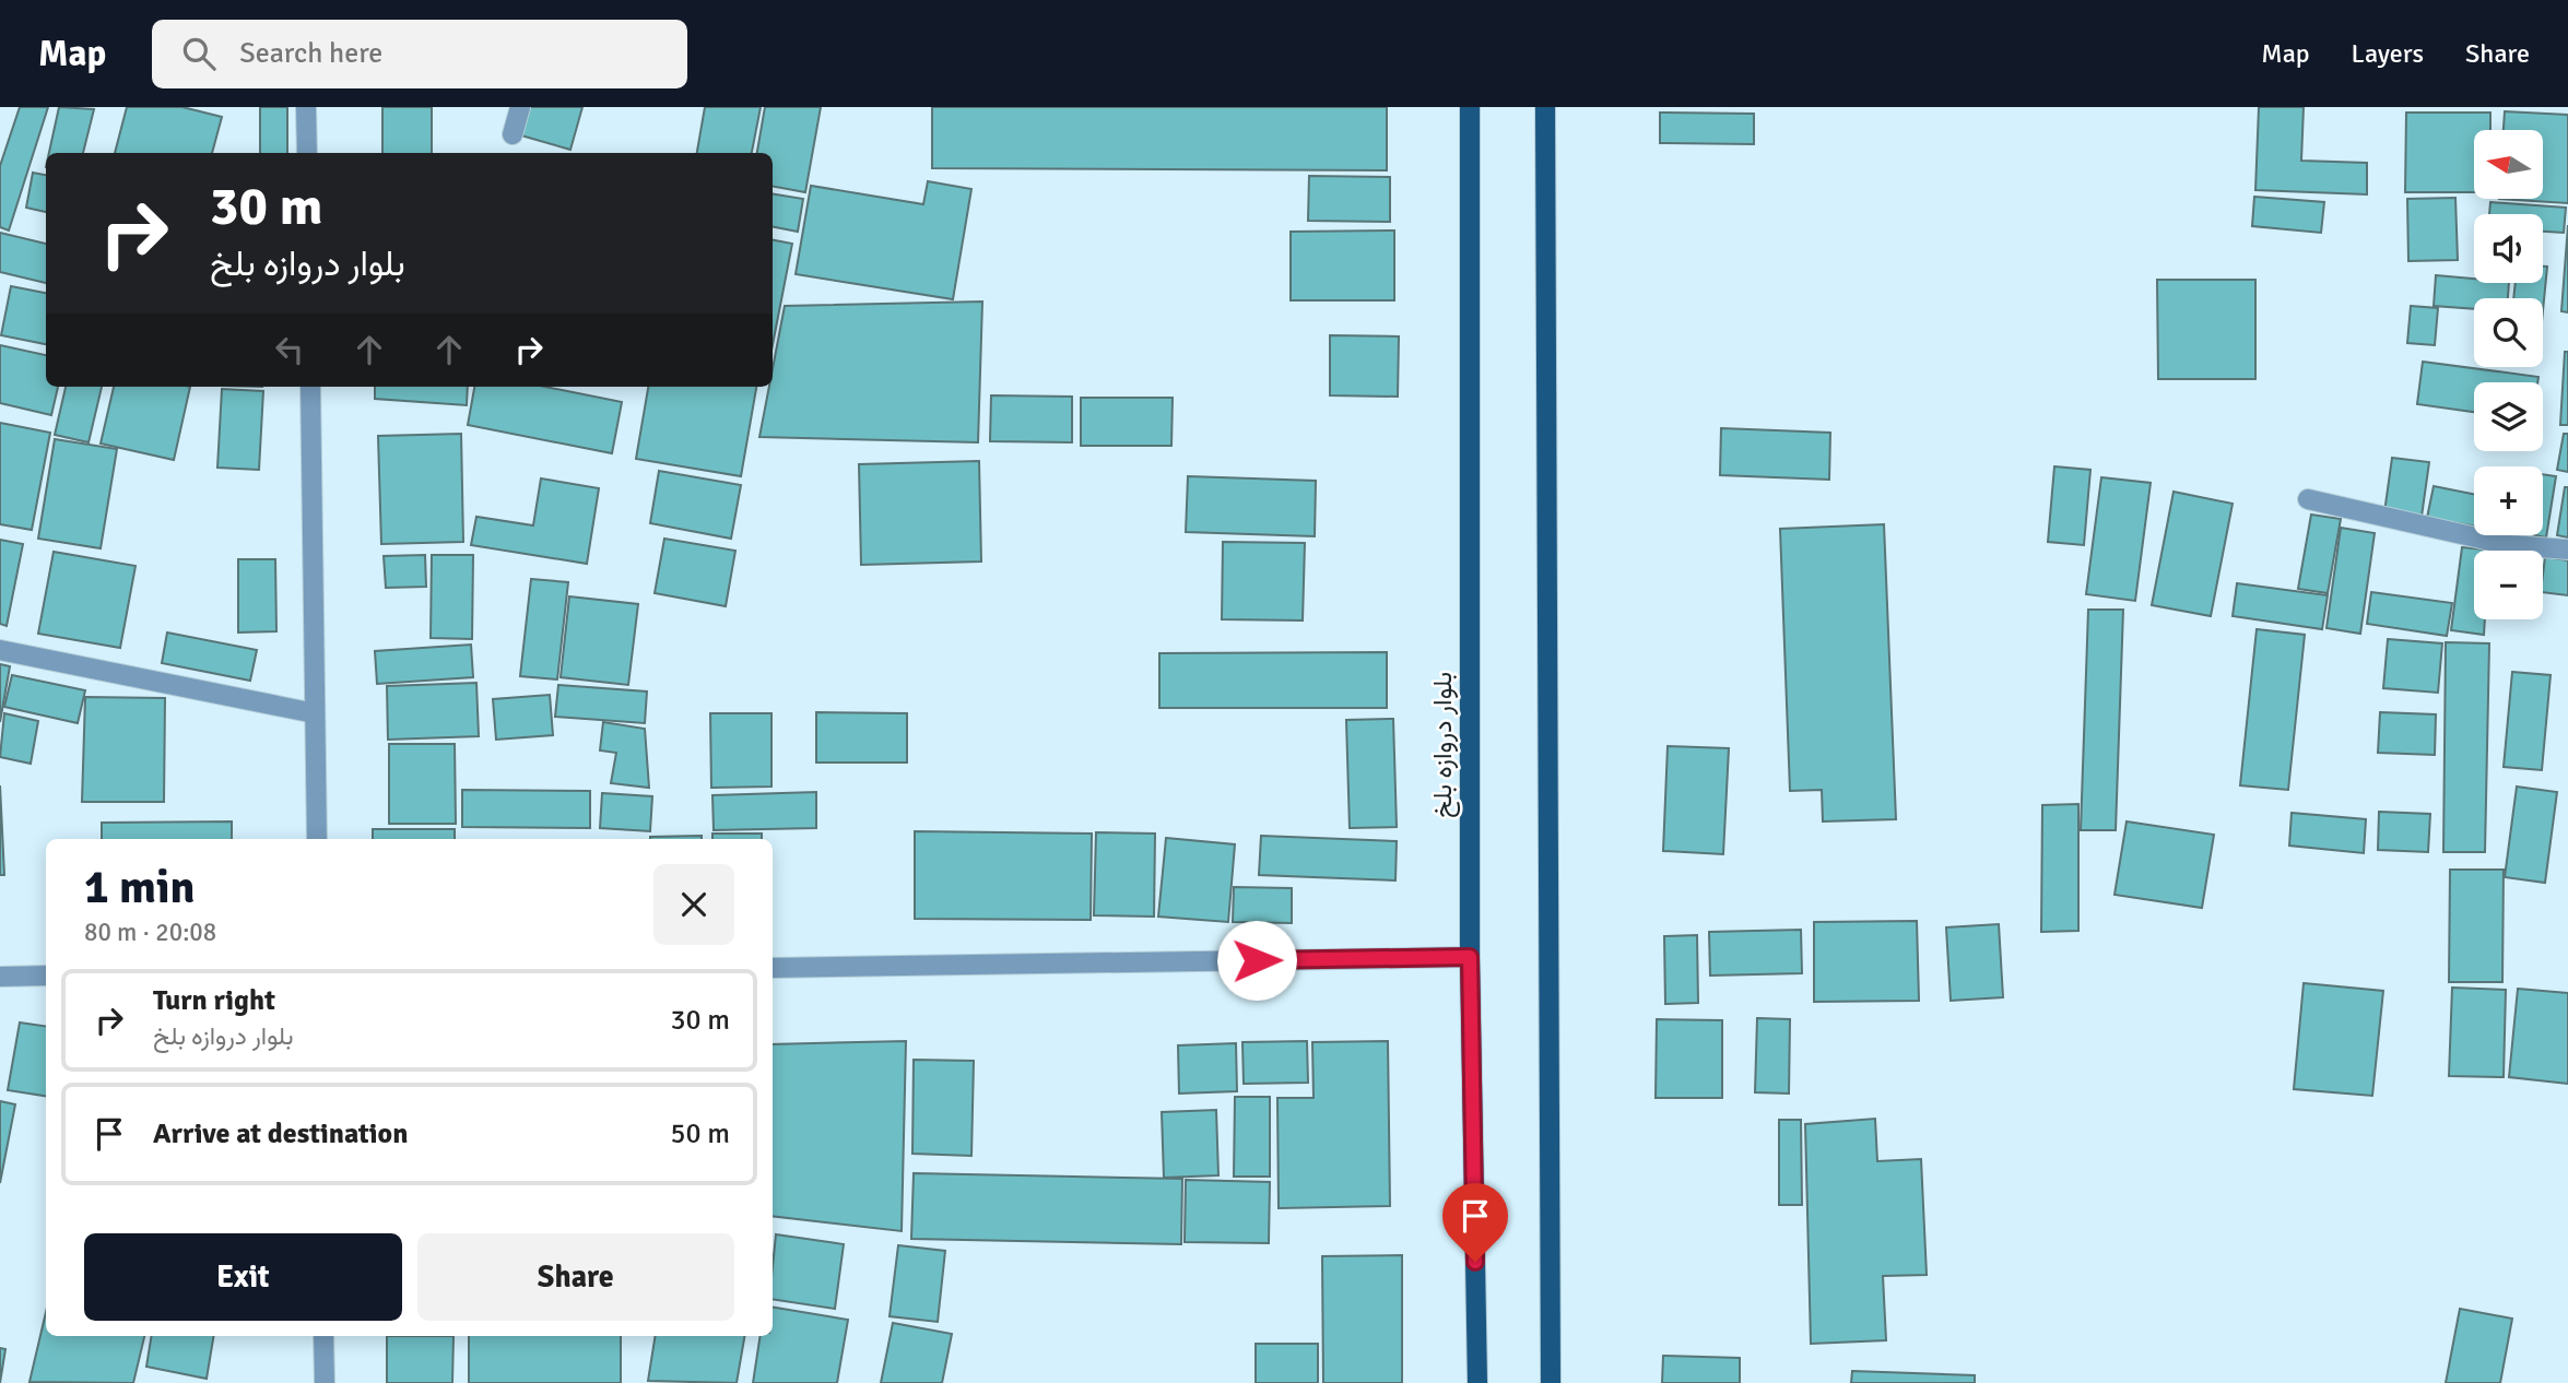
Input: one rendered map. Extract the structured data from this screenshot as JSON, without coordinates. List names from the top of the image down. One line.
{"streets":{"main road":["بلوار دروازه بلخ"]},"north":"left","page":{"header":"Map","search":"Search here","nav":["Map","Layers","Share"],"map_buttons":["+","−"],"turn":["30 m","بلوار دروازه بلخ"],"heading":["1 min","80 m · 20:08"],"list":[{"name":"Turn right","note":"بلوار دروازه بلخ","value":"30 m"},{"name":"Arrive at destination","value":"50 m"}],"buttons":["Exit","Share"]}}
